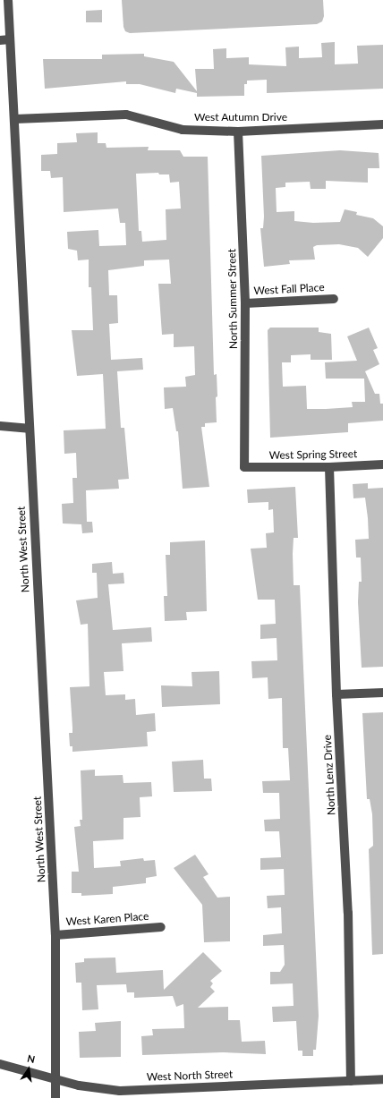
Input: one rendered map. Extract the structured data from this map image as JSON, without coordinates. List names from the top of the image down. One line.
{"streets":{"street":["West Autumn Drive","West Fall Place","North Summer Street","West Spring Street","North West Street","North Lenz Drive","West Karen Place","West North Street"]},"crossings":[["West Autumn Drive","North Summer Street"],["West Autumn Drive","North West Street"],["West Fall Place","North Summer Street"],["North Summer Street","West Spring Street"],["West Spring Street","North Lenz Drive"],["North West Street","West Karen Place"],["North West Street","West North Street"],["North Lenz Drive","West North Street"]],"north":"top"}
